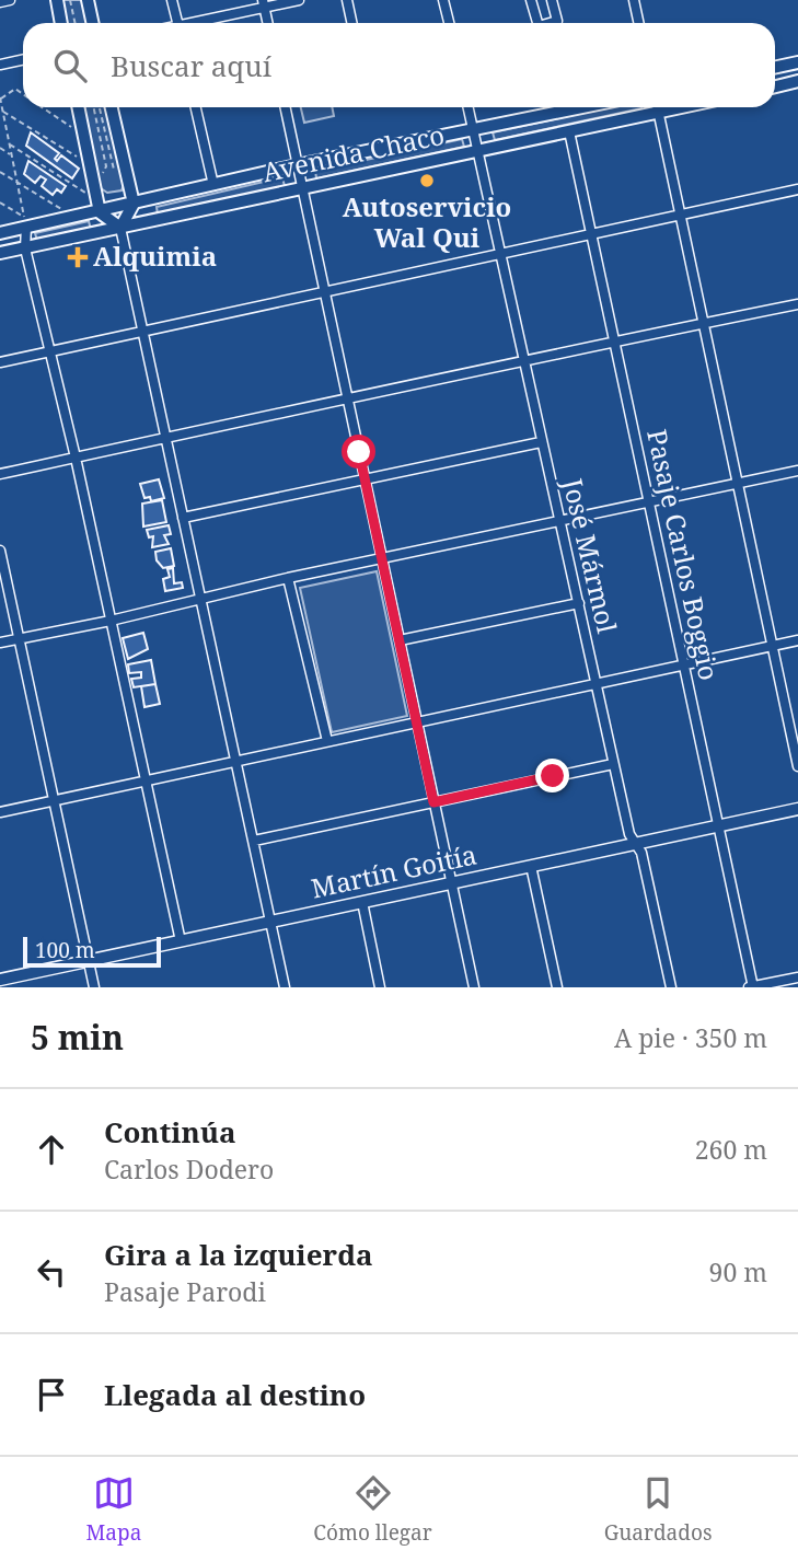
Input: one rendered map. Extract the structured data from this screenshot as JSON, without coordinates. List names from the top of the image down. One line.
{"streets":{"main road":["Avenida Chaco"],"street":["Pasaje Carlos Boggio","José Mármol","Martín Goitía"]},"crossings":[["Avenida Chaco","Pasaje Carlos Boggio"],["Avenida Chaco","José Mármol"],["Pasaje Carlos Boggio","Martín Goitía"],["José Mármol","Martín Goitía"]],"places":{"other":["Autoservicio Wal Qui"],"health":["Alquimia"]},"scale_bar":"100 m","page":{"search":"Buscar aquí","scale":"100 m","heading":["5 min","A pie · 350 m"],"list":[["Continúa","Carlos Dodero","260 m"],["Gira a la izquierda","Pasaje Parodi","90 m"],"Llegada al destino"],"nav":["Mapa","Cómo llegar","Guardados"]}}
